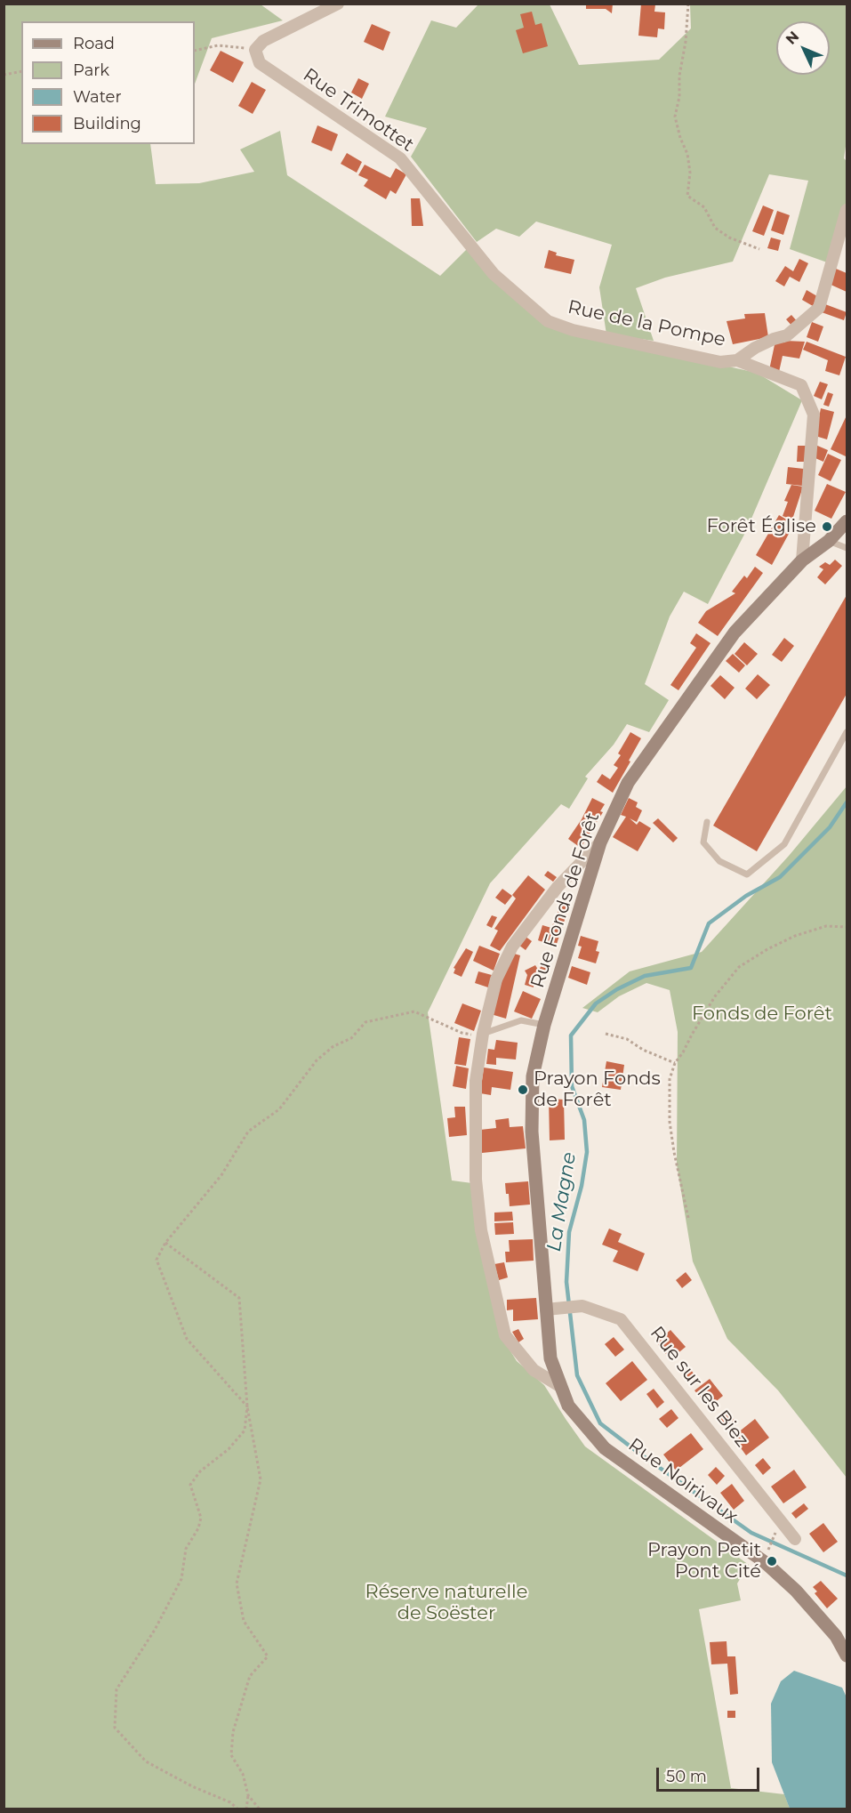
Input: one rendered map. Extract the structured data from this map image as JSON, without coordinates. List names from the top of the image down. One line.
{"streets":{"main road":["Rue Fonds de Forêt","Rue Noirivaux"],"street":["Rue Trimottet","Rue de la Pompe","Rue sur les Biez"]},"crossings":[["Rue Trimottet","Rue de la Pompe"],["Rue de la Pompe","Rue Fonds de Forêt"],["Rue Fonds de Forêt","Rue sur les Biez"],["Rue Fonds de Forêt","Rue Noirivaux"],["Rue sur les Biez","Rue Noirivaux"]],"water":["La Magne"],"parks":["Fonds de Forêt","Réserve naturelle de Soëster"],"places":["Forêt Église","Prayon Fonds de Forêt","Prayon Petit Pont Cité"],"legend":["Road","Park","Water","Building"],"scale_bar":"50 m","north":"top left"}
